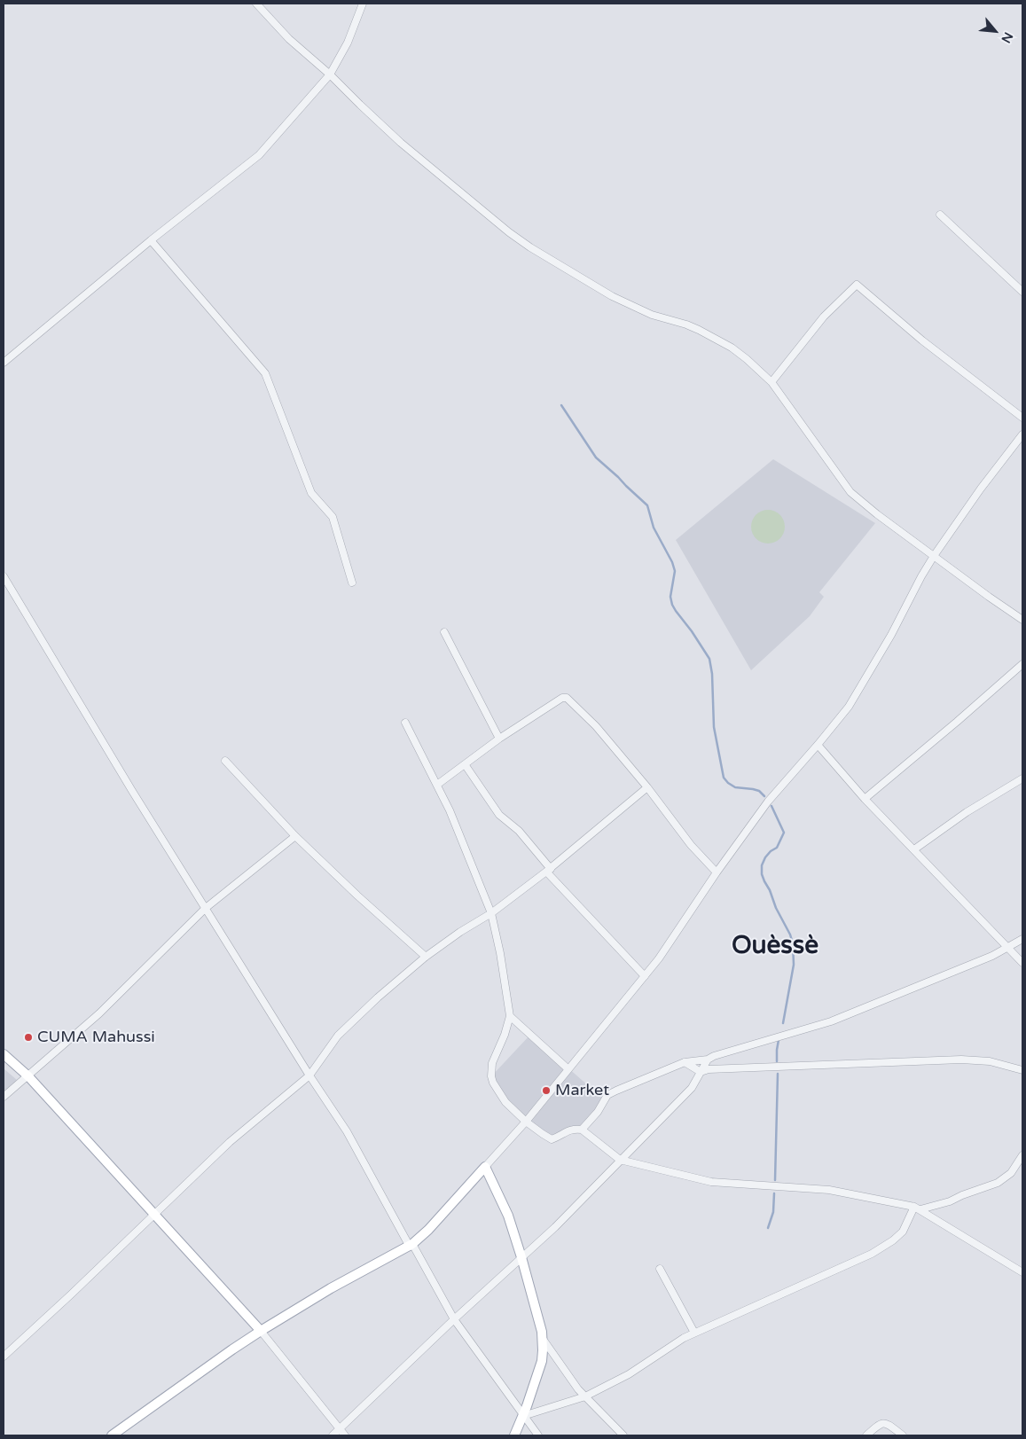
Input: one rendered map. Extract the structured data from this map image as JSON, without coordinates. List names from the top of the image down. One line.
{"districts":["Ouèssè"],"places":["CUMA Mahussi","Market"],"north":"bottom right"}
